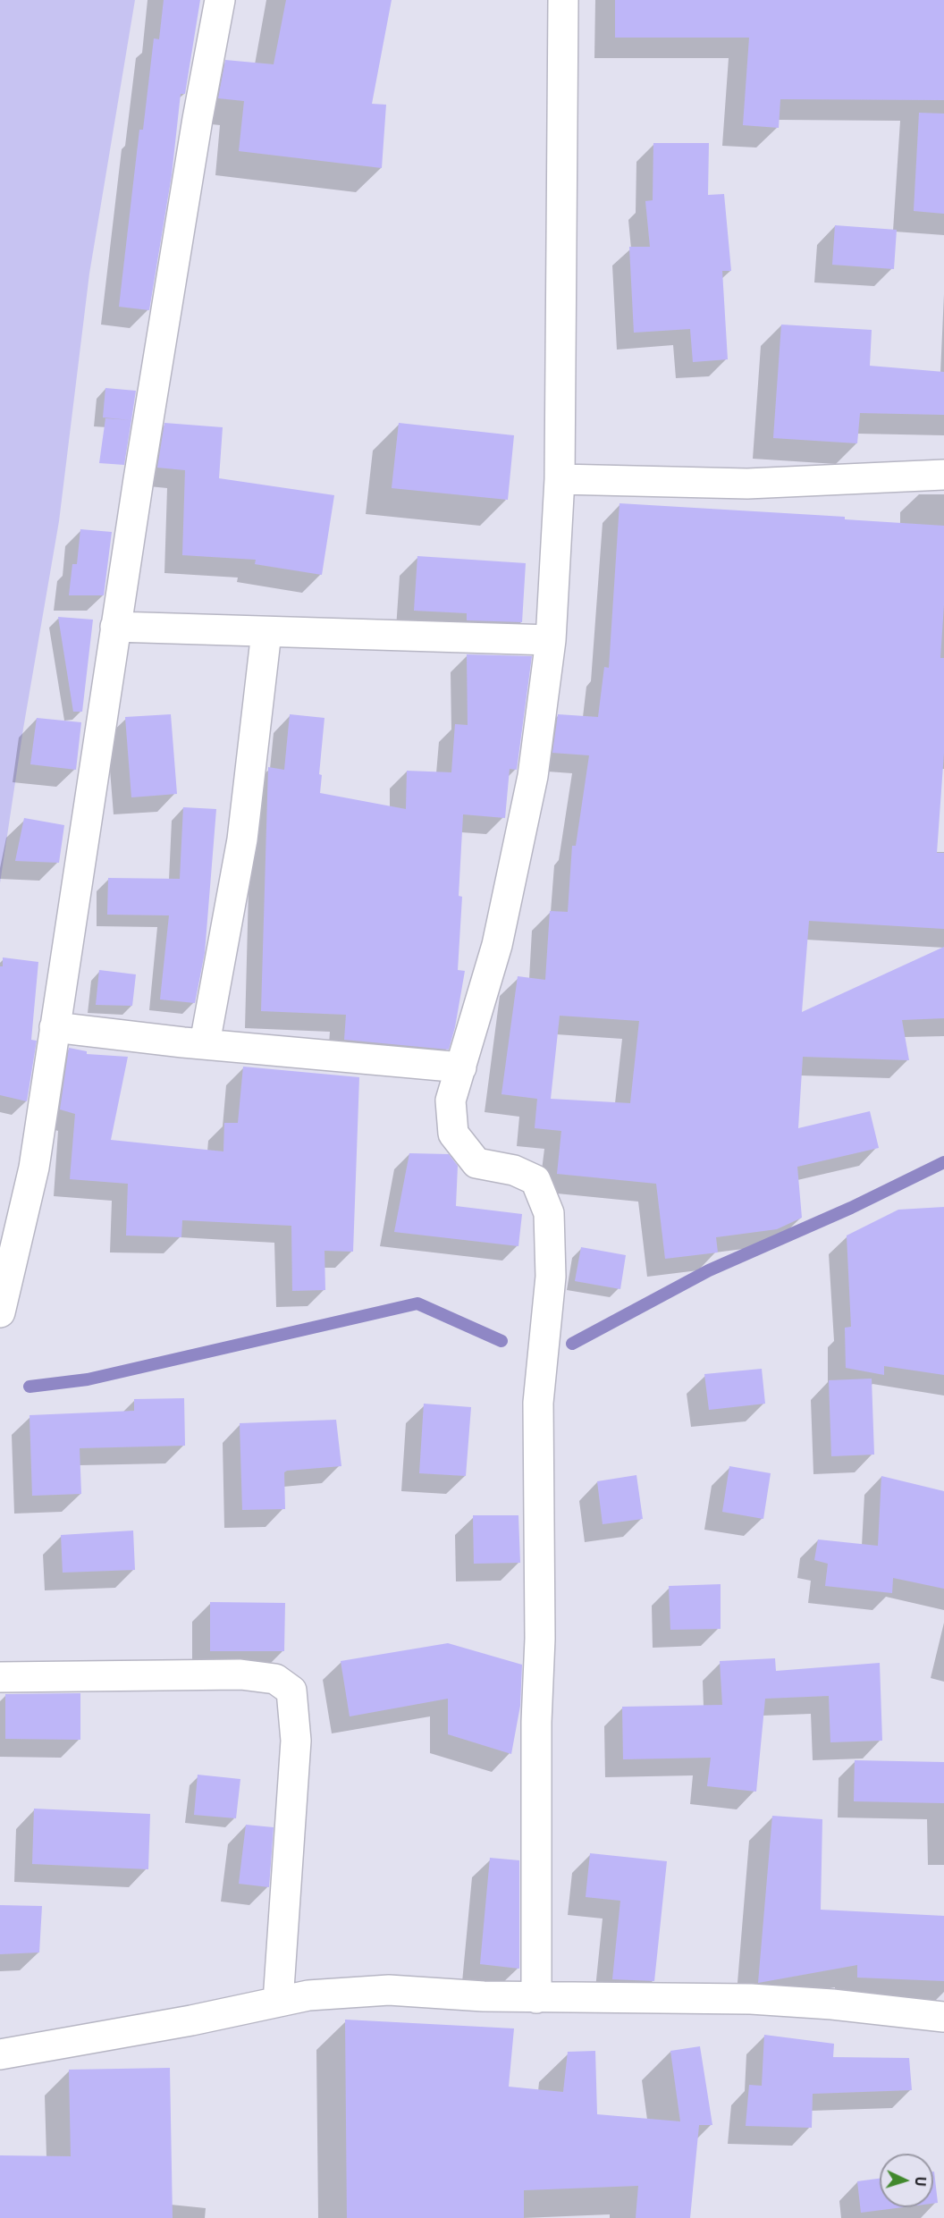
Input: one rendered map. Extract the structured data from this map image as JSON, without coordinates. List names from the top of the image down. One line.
{"north":"right"}
